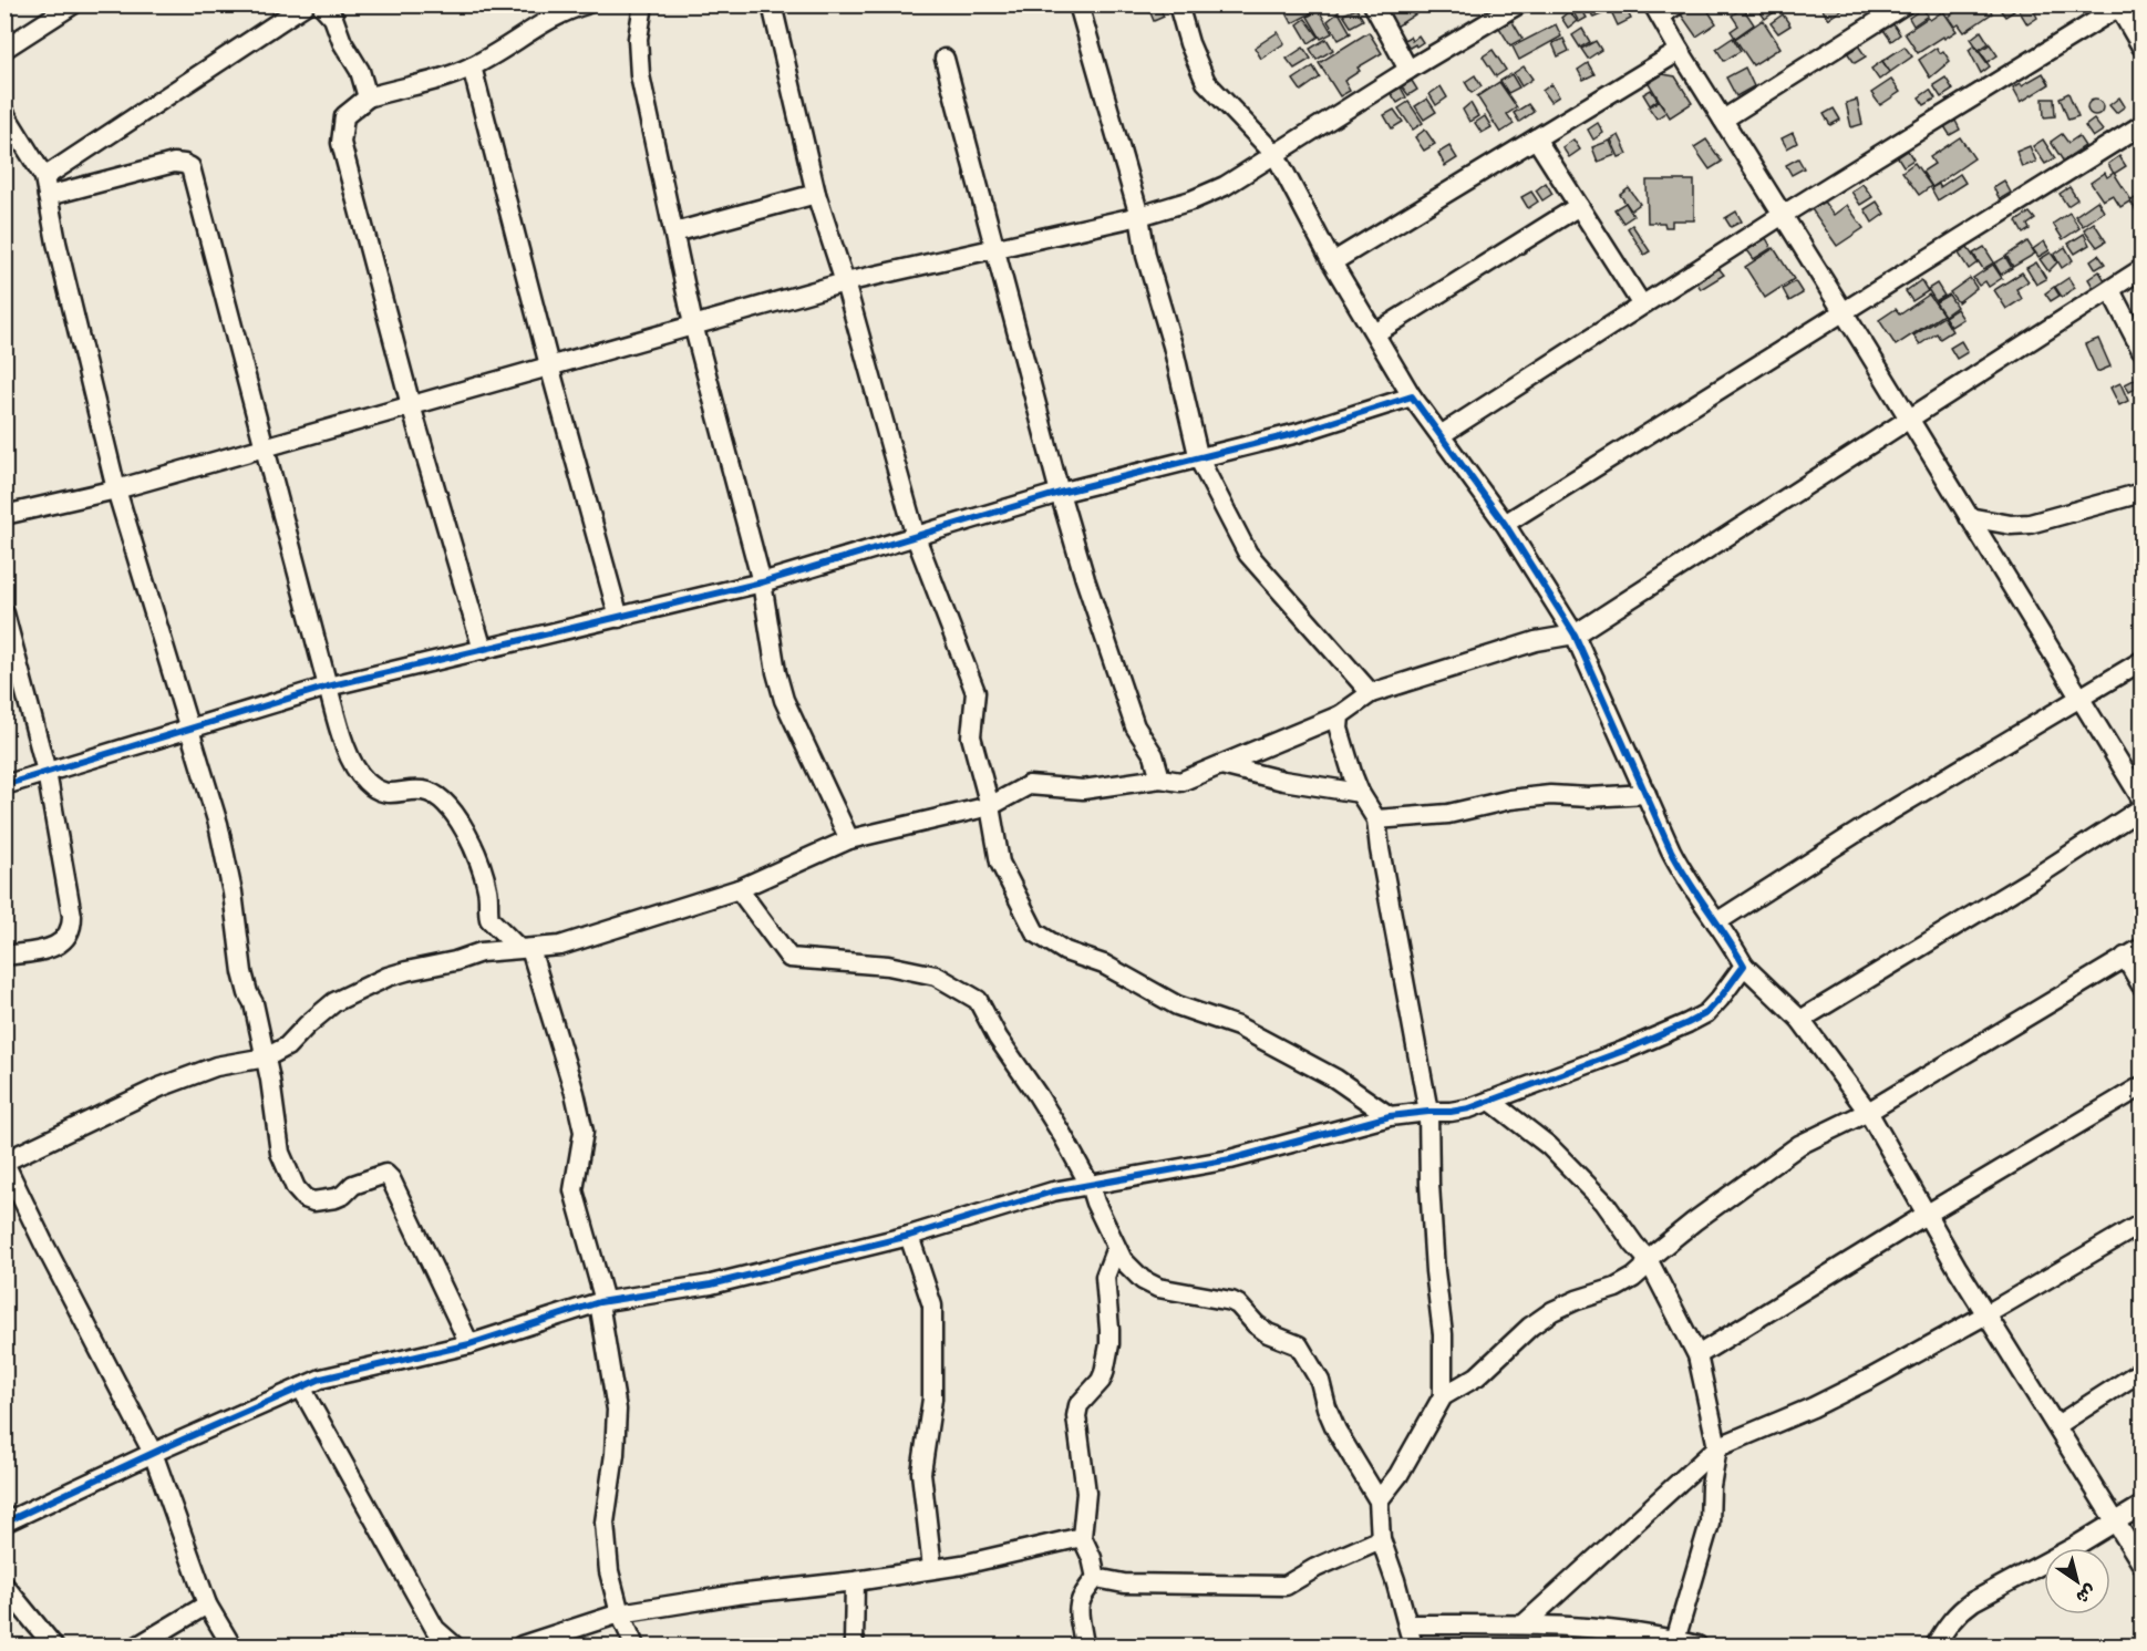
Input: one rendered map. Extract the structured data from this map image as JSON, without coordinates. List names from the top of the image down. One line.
{"north":"bottom right"}
